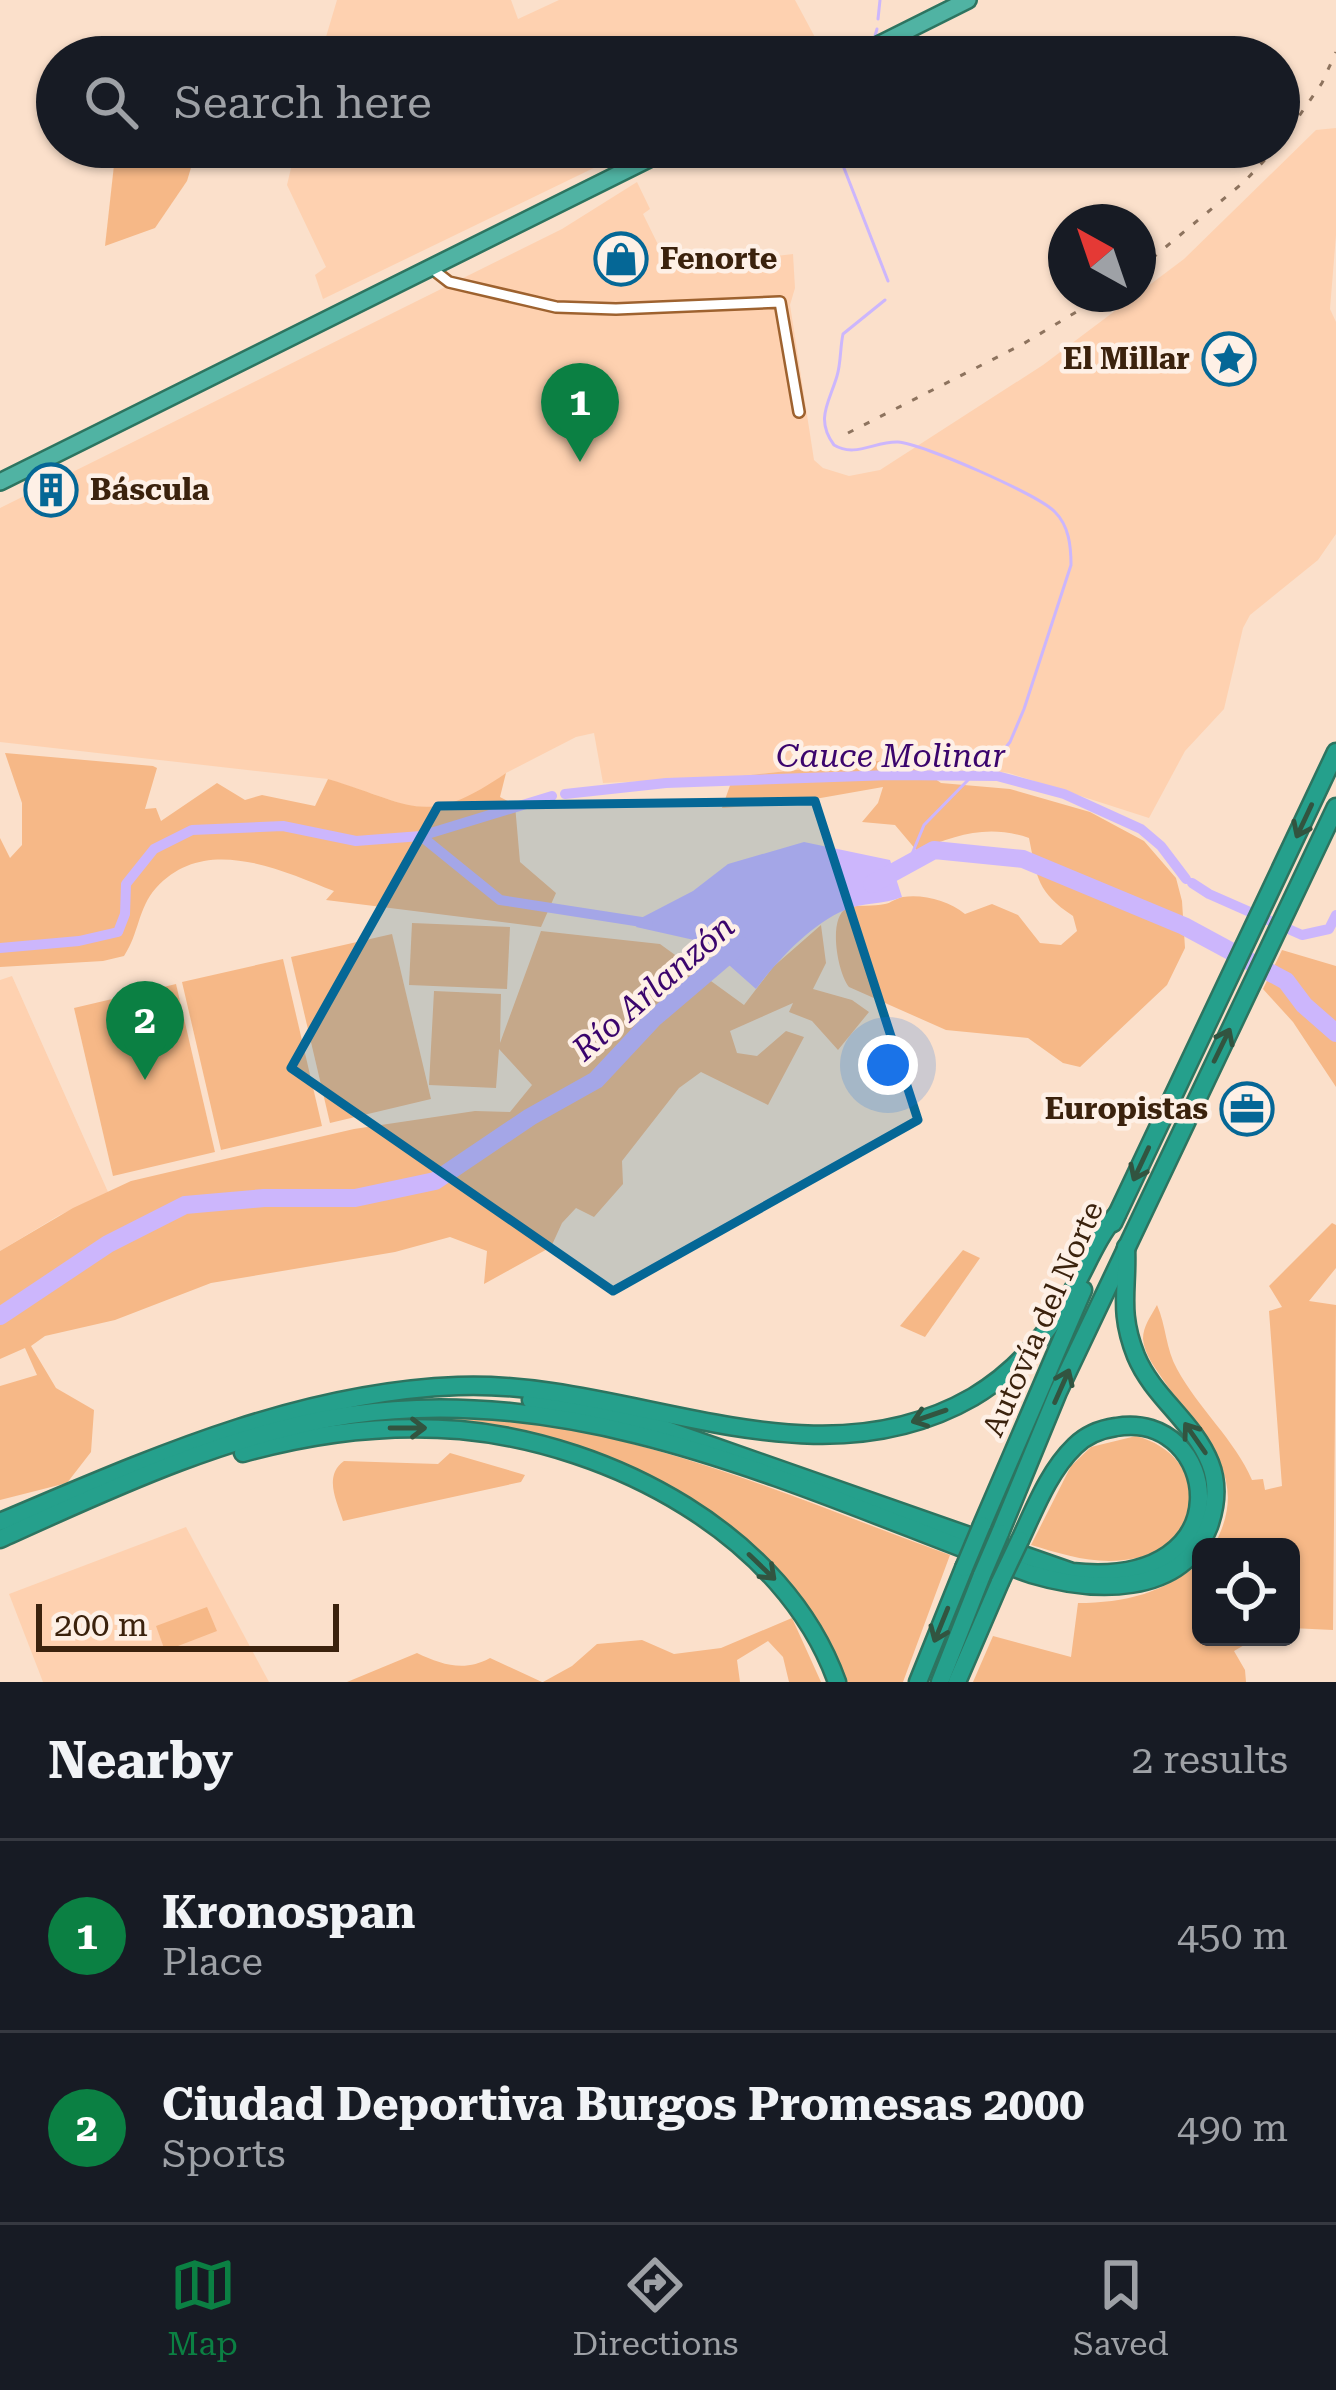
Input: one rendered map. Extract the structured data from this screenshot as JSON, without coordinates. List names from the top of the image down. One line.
{"streets":{"highway":["Autovía del Norte"]},"water":["Cauce Molinar","Río Arlanzón"],"places":{"shop":["Fenorte"],"place":["El Millar"],"building":["Báscula"],"office":["Europistas"]},"scale_bar":"200 m","north":"top left","page":{"search":"Search here","pins":["1","2"],"scale":"200 m","heading":["Nearby","2 results"],"list":[{"mark":"1","name":"Kronospan","note":"Place","value":"450 m"},{"mark":"2","name":"Ciudad Deportiva Burgos Promesas 2000","note":"Sports","value":"490 m"}],"nav":["Map","Directions","Saved"]}}
